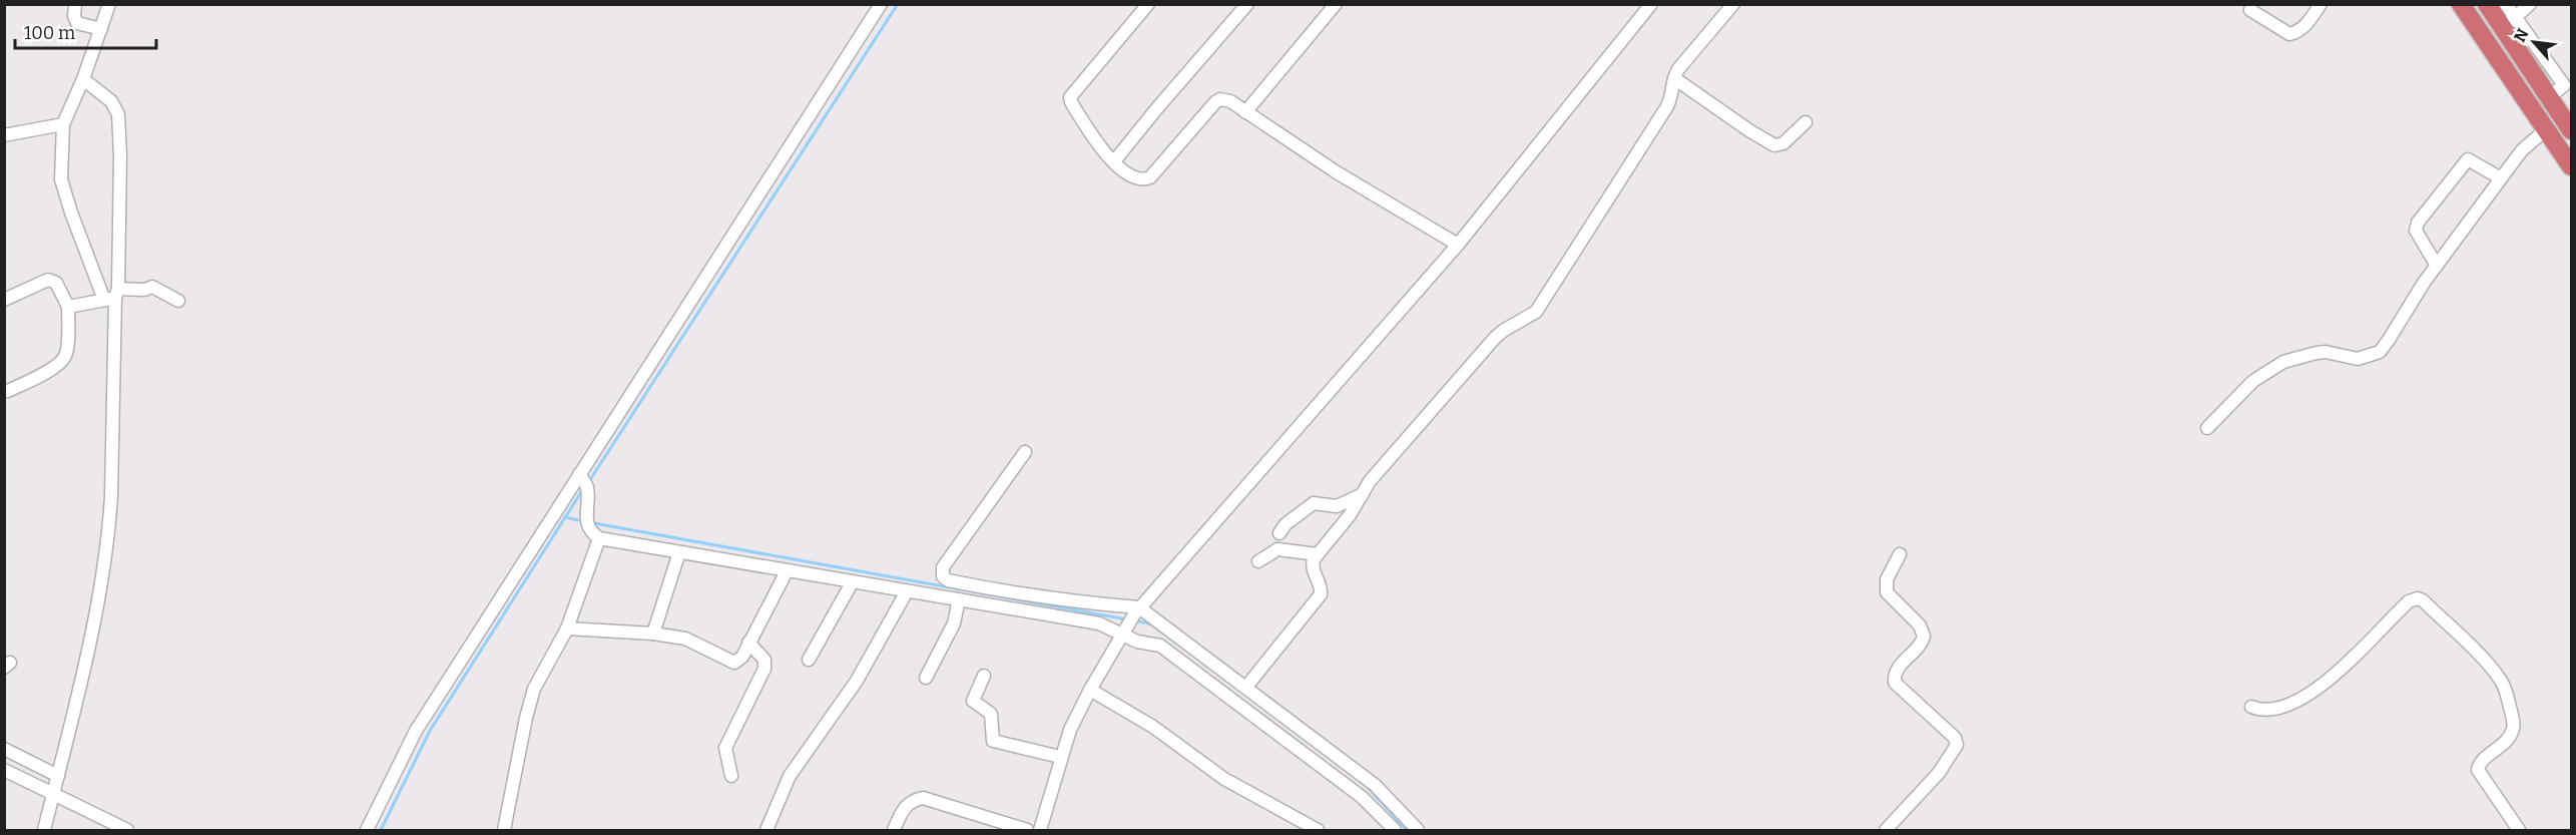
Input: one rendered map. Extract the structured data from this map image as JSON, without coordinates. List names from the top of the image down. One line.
{"scale_bar":"100 m","north":"top left"}
